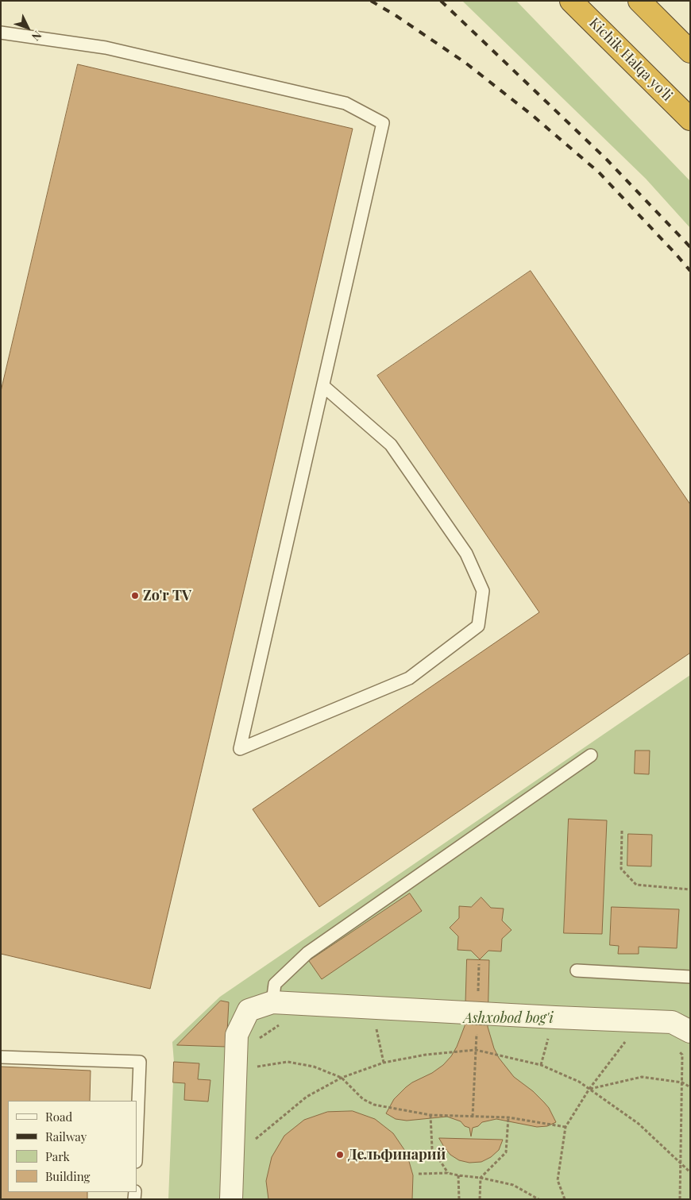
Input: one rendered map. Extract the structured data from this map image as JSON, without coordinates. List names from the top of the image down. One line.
{"streets":{"highway":["Kichik Halqa yo'li"]},"parks":["Ashxobod bog'i"],"places":["Zo'r TV","Дельфинарий"],"legend":["Road","Railway","Park","Building"],"north":"bottom right"}
